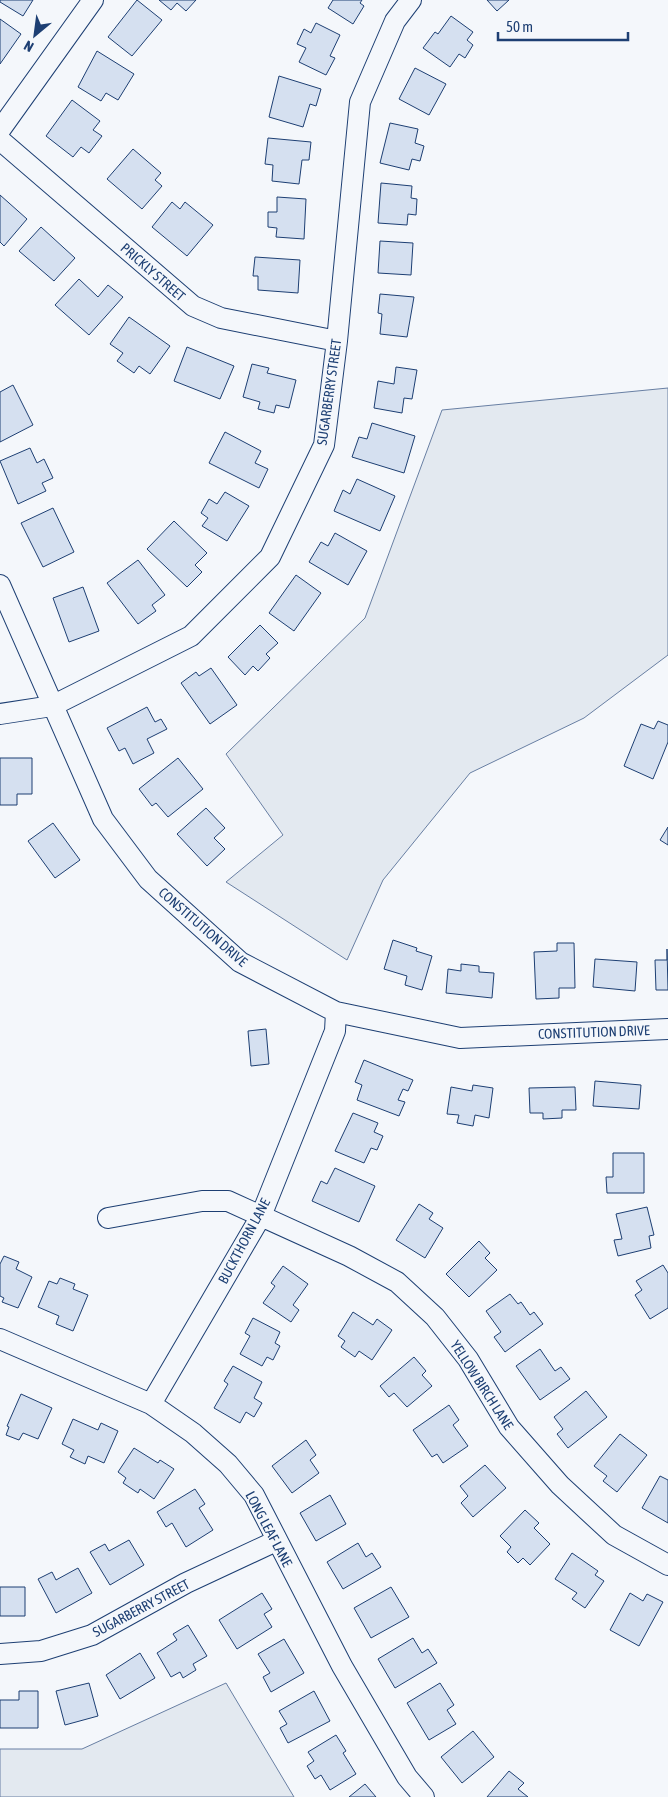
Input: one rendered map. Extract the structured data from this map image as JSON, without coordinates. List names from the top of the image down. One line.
{"streets":{"street":["PRICKLY STREET","SUGARBERRY STREET","CONSTITUTION DRIVE","BUCKTHORN LANE","YELLOW BIRCH LANE","LONG LEAF LANE"]},"crossings":[["PRICKLY STREET","SUGARBERRY STREET"],["SUGARBERRY STREET","CONSTITUTION DRIVE"],["SUGARBERRY STREET","LONG LEAF LANE"],["CONSTITUTION DRIVE","BUCKTHORN LANE"],["BUCKTHORN LANE","YELLOW BIRCH LANE"],["BUCKTHORN LANE","LONG LEAF LANE"]],"scale_bar":"50 m","north":"bottom left"}
